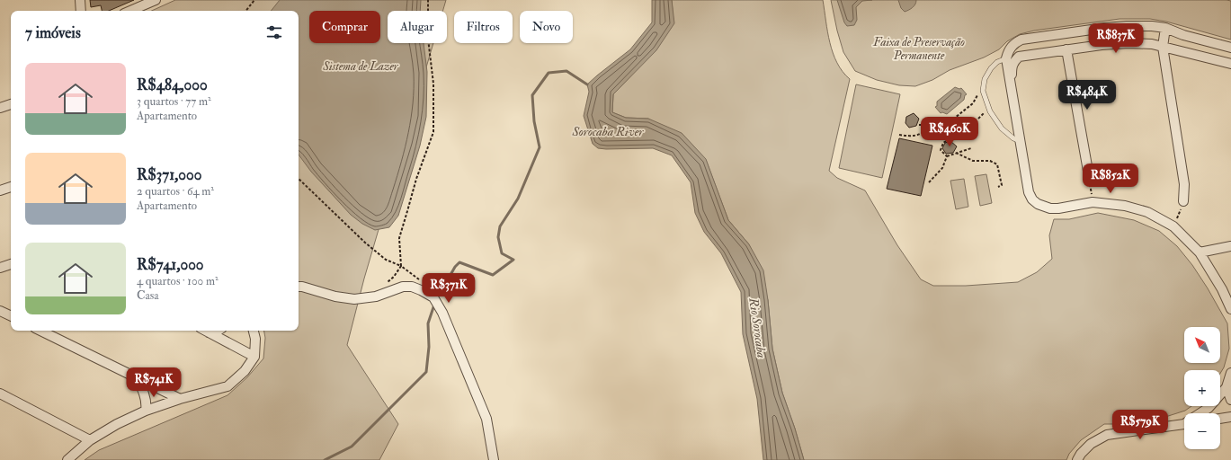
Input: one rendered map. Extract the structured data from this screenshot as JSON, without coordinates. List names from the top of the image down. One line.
{"water":["Sorocaba River","Rio Sorocaba"],"parks":["Faixa de Preservação Permanente","Sistema de Lazer"],"north":"top left","page":{"chip":["Comprar","Alugar","Filtros","Novo"],"heading":"7 imóveis","price":["R$837K","R$484K","R$460K","R$852K","R$371K","R$741K","R$579K"],"list":[{"name":"R$484,000","note":"3 quartos · 77 m² · Apartamento"},{"name":"R$371,000","note":"2 quartos · 64 m² · Apartamento"},{"name":"R$741,000","note":"4 quartos · 100 m² · Casa"}],"map_buttons":["+","−"]}}
